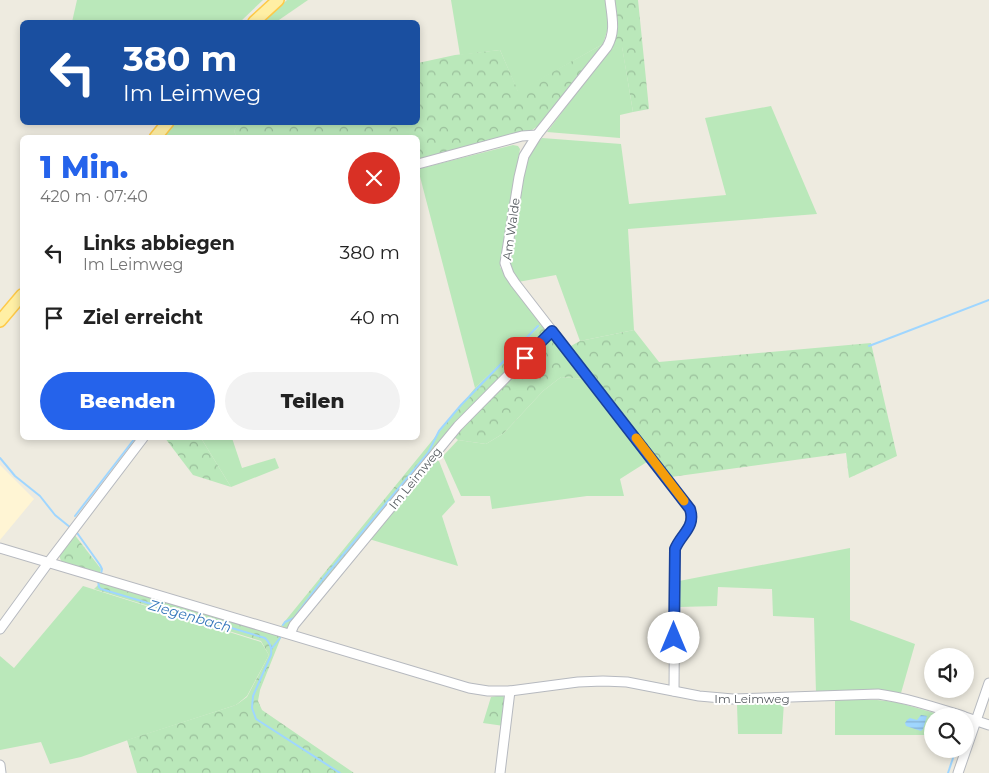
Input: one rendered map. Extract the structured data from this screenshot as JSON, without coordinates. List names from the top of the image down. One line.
{"streets":{"street":["Am Walde","Im Leimweg"]},"crossings":[["Am Walde","Im Leimweg"]],"water":["Ziegenbach"],"page":{"turn":["380 m","Im Leimweg"],"heading":["1 Min.","420 m · 07:40"],"list":[{"name":"Links abbiegen","note":"Im Leimweg","value":"380 m"},{"name":"Ziel erreicht","value":"40 m"}],"buttons":["Beenden","Teilen"]}}
